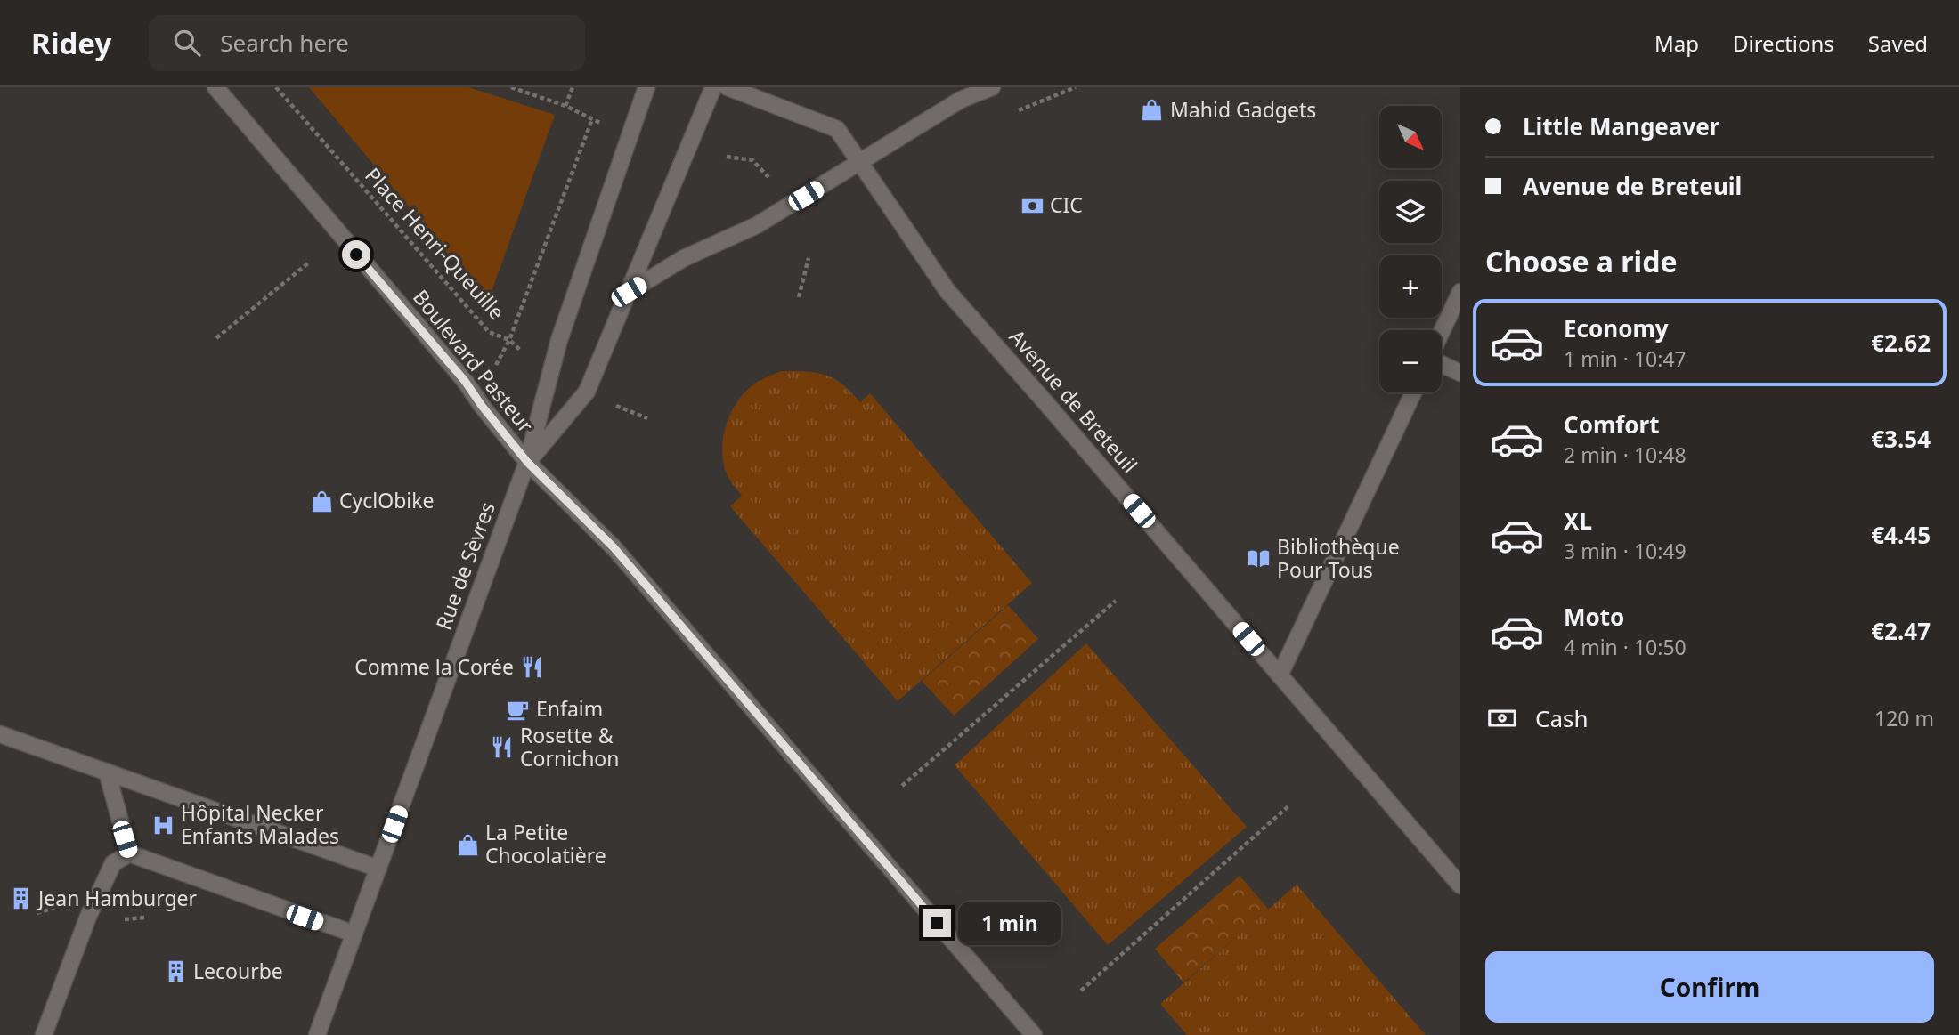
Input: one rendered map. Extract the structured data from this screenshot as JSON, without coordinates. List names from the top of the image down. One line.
{"streets":{"street":["Boulevard Pasteur","Avenue de Breteuil","Rue de Sèvres"],"path":["Place Henri-Queuille"]},"crossings":[["Boulevard Pasteur","Rue de Sèvres"]],"places":{"shop":["Mahid Gadgets","CyclObike","La Petite Chocolatière"],"bank":["CIC"],"library":["Bibliothèque Pour Tous"],"restaurant":["Comme la Corée","Rosette & Cornichon"],"cafe":["Enfaim"],"hospital":["Hôpital Necker Enfants Malades"],"building":["Jean Hamburger","Lecourbe"]},"north":"bottom right","page":{"header":"Ridey","search":"Search here","nav":["Map","Directions","Saved"],"banner":["Little Mangeaver","Avenue de Breteuil"],"map_buttons":["+","−"],"heading":"Choose a ride","list":[{"name":"Economy","note":"1 min · 10:47","value":"€2.62"},{"name":"Comfort","note":"2 min · 10:48","value":"€3.54"},{"name":"XL","note":"3 min · 10:49","value":"€4.45"},{"name":"Moto","note":"4 min · 10:50","value":"€2.47"}],"pay":["Cash","120 m"],"bubble":"1 min","buttons":"Confirm"}}
